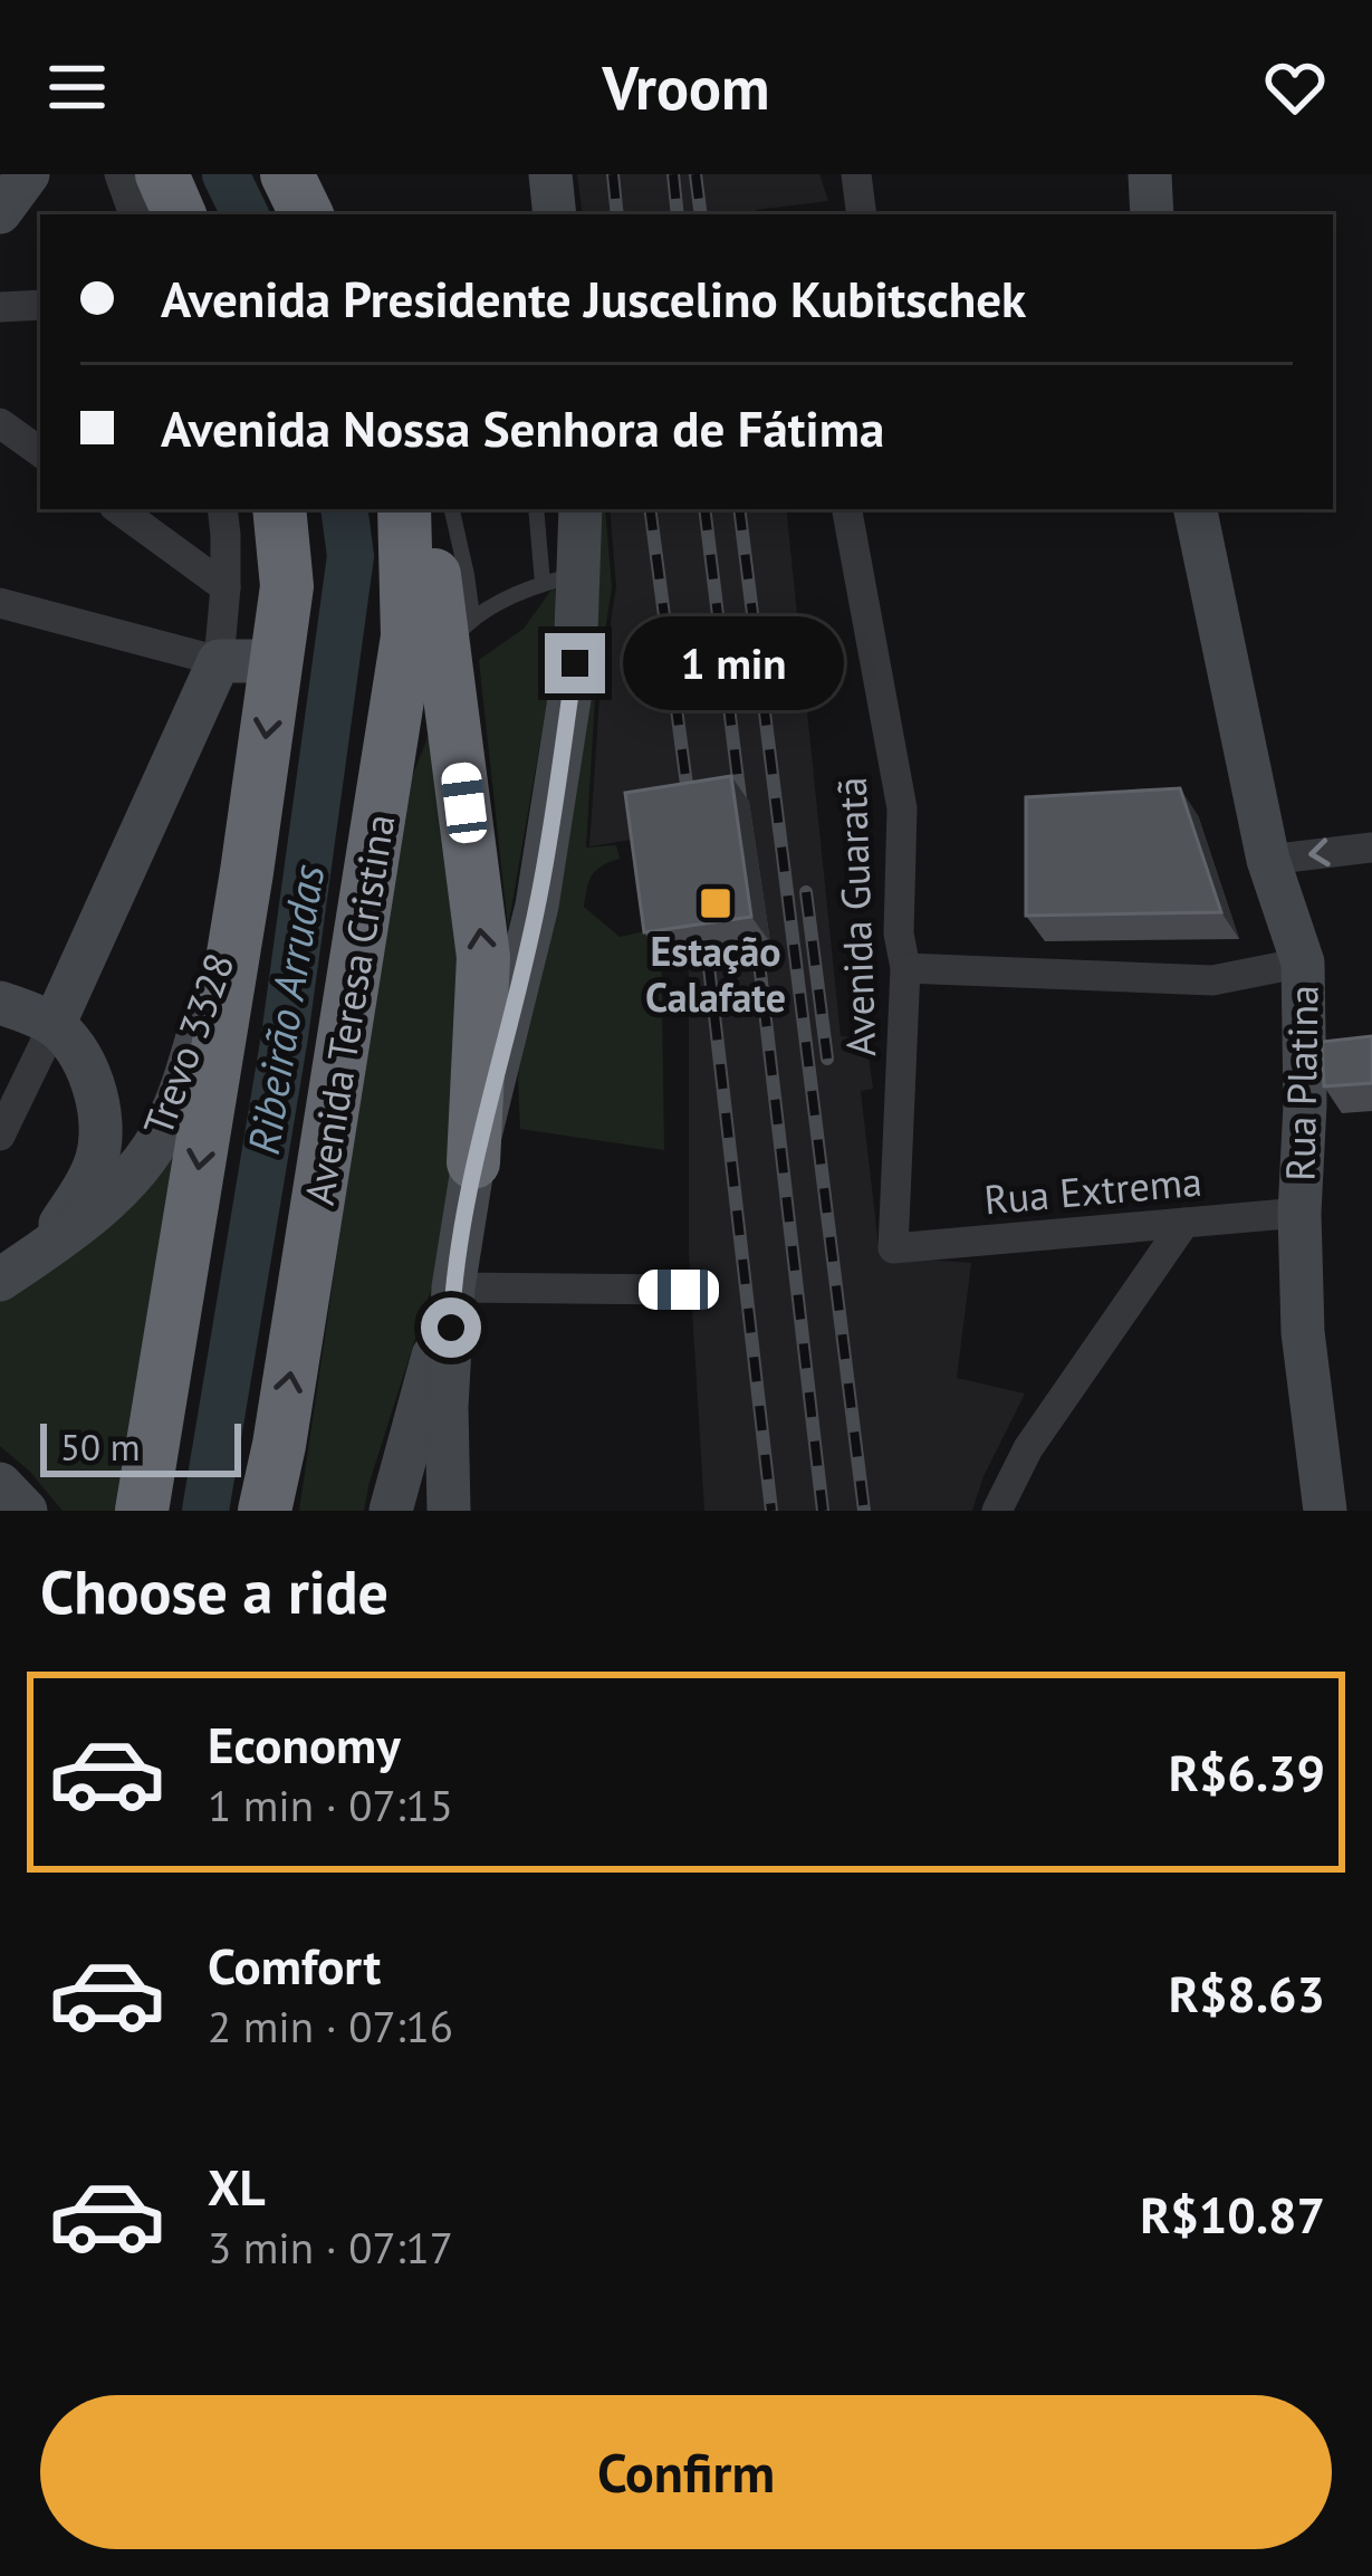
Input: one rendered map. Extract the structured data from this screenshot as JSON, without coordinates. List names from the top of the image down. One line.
{"streets":{"highway":["Avenida Teresa Cristina"],"street":["Avenida Guaratã","Trevo 3328","Rua Platina","Rua Extrema"]},"crossings":[["Avenida Guaratã","Rua Extrema"],["Rua Platina","Rua Extrema"]],"water":["Ribeirão Arrudas"],"places":{"transit":["Estação Calafate"]},"scale_bar":"50 m","page":{"header":"Vroom","banner":["Avenida Presidente Juscelino Kubitschek","Avenida Nossa Senhora de Fátima"],"bubble":"1 min","scale":"50 m","heading":"Choose a ride","list":[{"name":"Economy","note":"1 min · 07:15","value":"R$6.39"},{"name":"Comfort","note":"2 min · 07:16","value":"R$8.63"},{"name":"XL","note":"3 min · 07:17","value":"R$10.87"}],"buttons":"Confirm"}}
